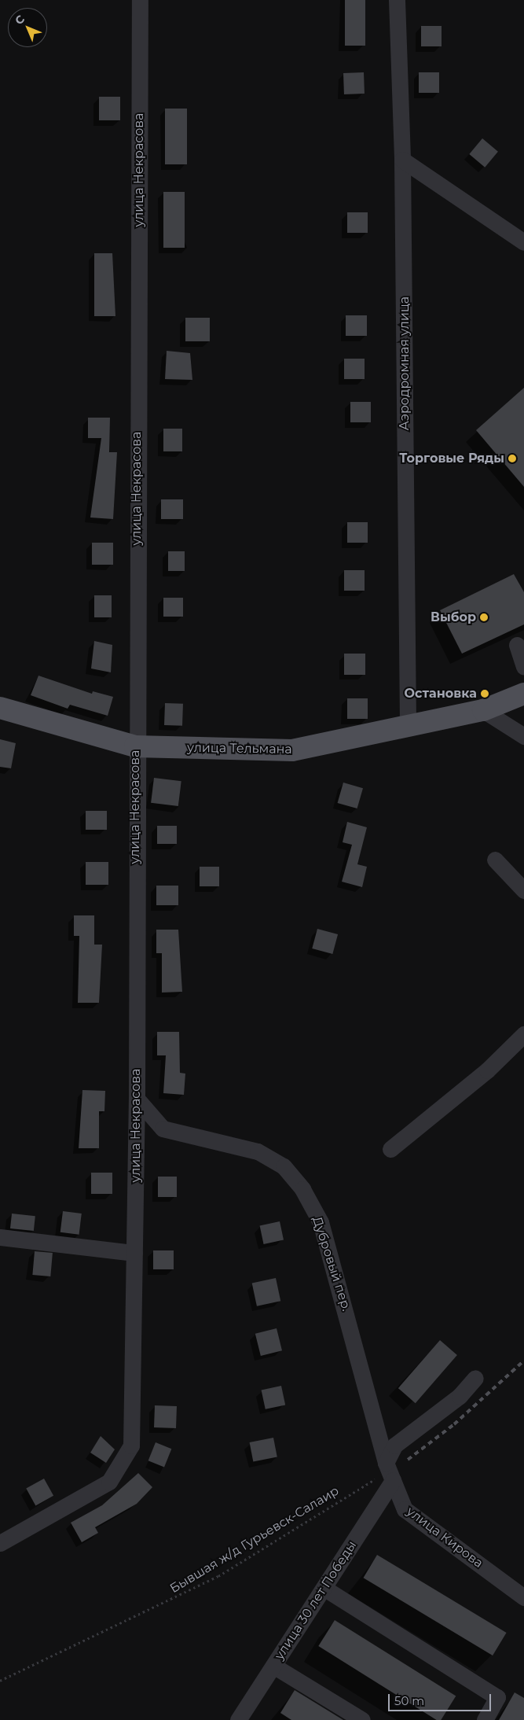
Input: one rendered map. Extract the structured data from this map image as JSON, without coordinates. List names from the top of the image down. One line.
{"streets":{"main road":["улица Тельмана"],"street":["улица Некрасова","Аэродромная улица","Дубровый пер.","улица Кирова","улица 30 лет Победы"],"path":["Бывшая ж/д Гурьевск-Салаир"]},"crossings":[["улица Некрасова","улица Тельмана"],["улица Некрасова","Дубровый пер."],["Аэродромная улица","улица Тельмана"],["Дубровый пер.","улица Кирова"],["Дубровый пер.","Бывшая ж/д Гурьевск-Салаир"],["Дубровый пер.","улица 30 лет Победы"],["улица Кирова","Бывшая ж/д Гурьевск-Салаир"],["улица Кирова","улица 30 лет Победы"],["Бывшая ж/д Гурьевск-Салаир","улица 30 лет Победы"]],"places":["Торговые Ряды","Выбор","Остановка"],"scale_bar":"50 m","north":"top left"}
